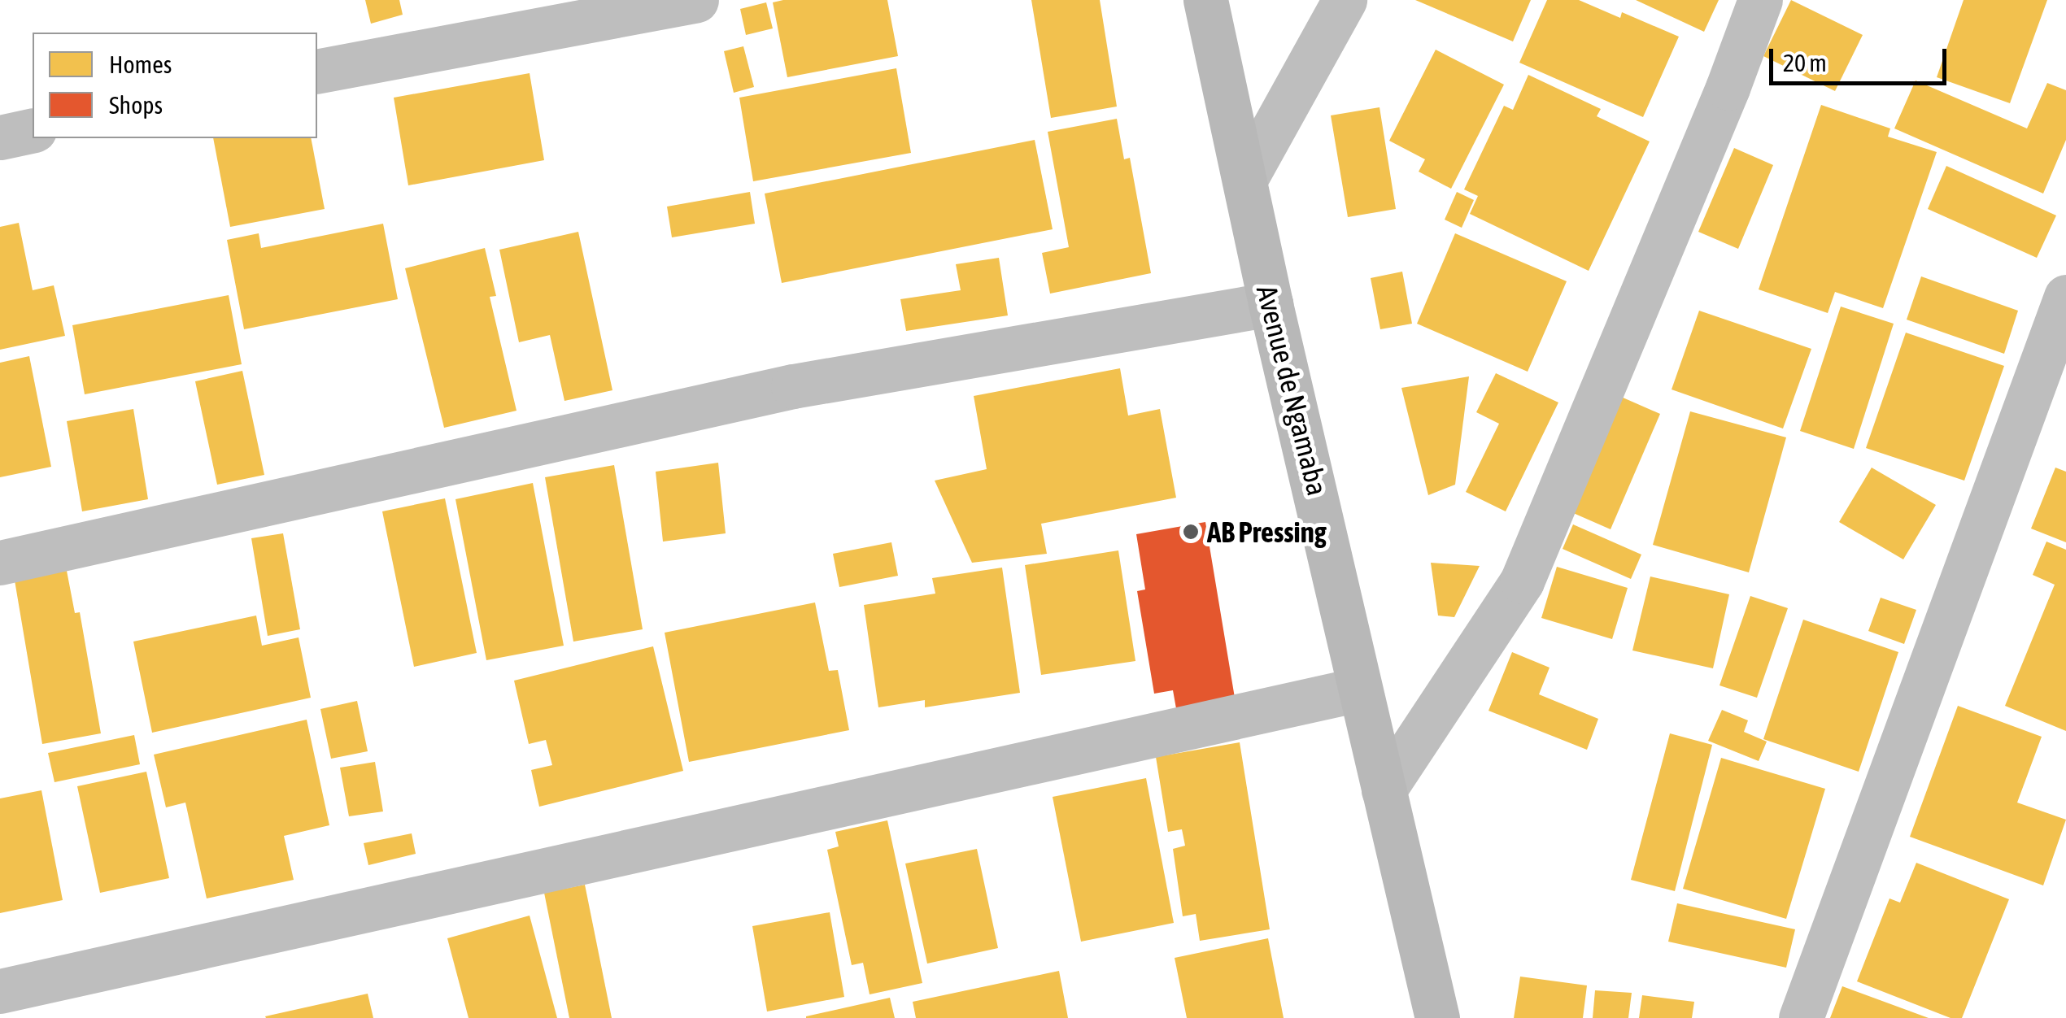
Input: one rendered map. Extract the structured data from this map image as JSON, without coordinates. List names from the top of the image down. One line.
{"streets":{"main road":["Avenue de Ngamaba"]},"places":["AB Pressing"],"legend":["Homes","Shops"],"scale_bar":"20 m"}
